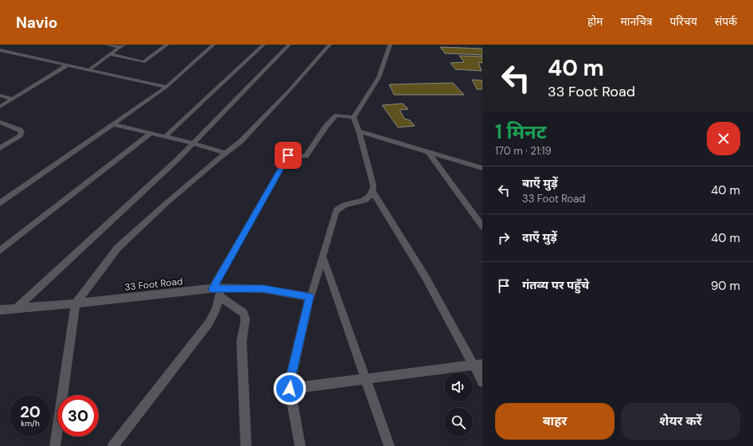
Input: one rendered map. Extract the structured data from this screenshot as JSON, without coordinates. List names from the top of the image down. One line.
{"streets":{"street":["33 Foot Road"]},"page":{"header":"Navio","nav":["होम","मानचित्र","परिचय","संपर्क"],"turn":["40 m","33 Foot Road"],"heading":["1 मिनट","170 m · 21:19"],"list":[{"name":"बाएँ मुड़ें","note":"33 Foot Road","value":"40 m"},{"name":"दाएँ मुड़ें","value":"40 m"},{"name":"गंतव्य पर पहुँचे","value":"90 m"}],"speed":"20 km/h","limit":"30","buttons":["बाहर","शेयर करें"]}}
